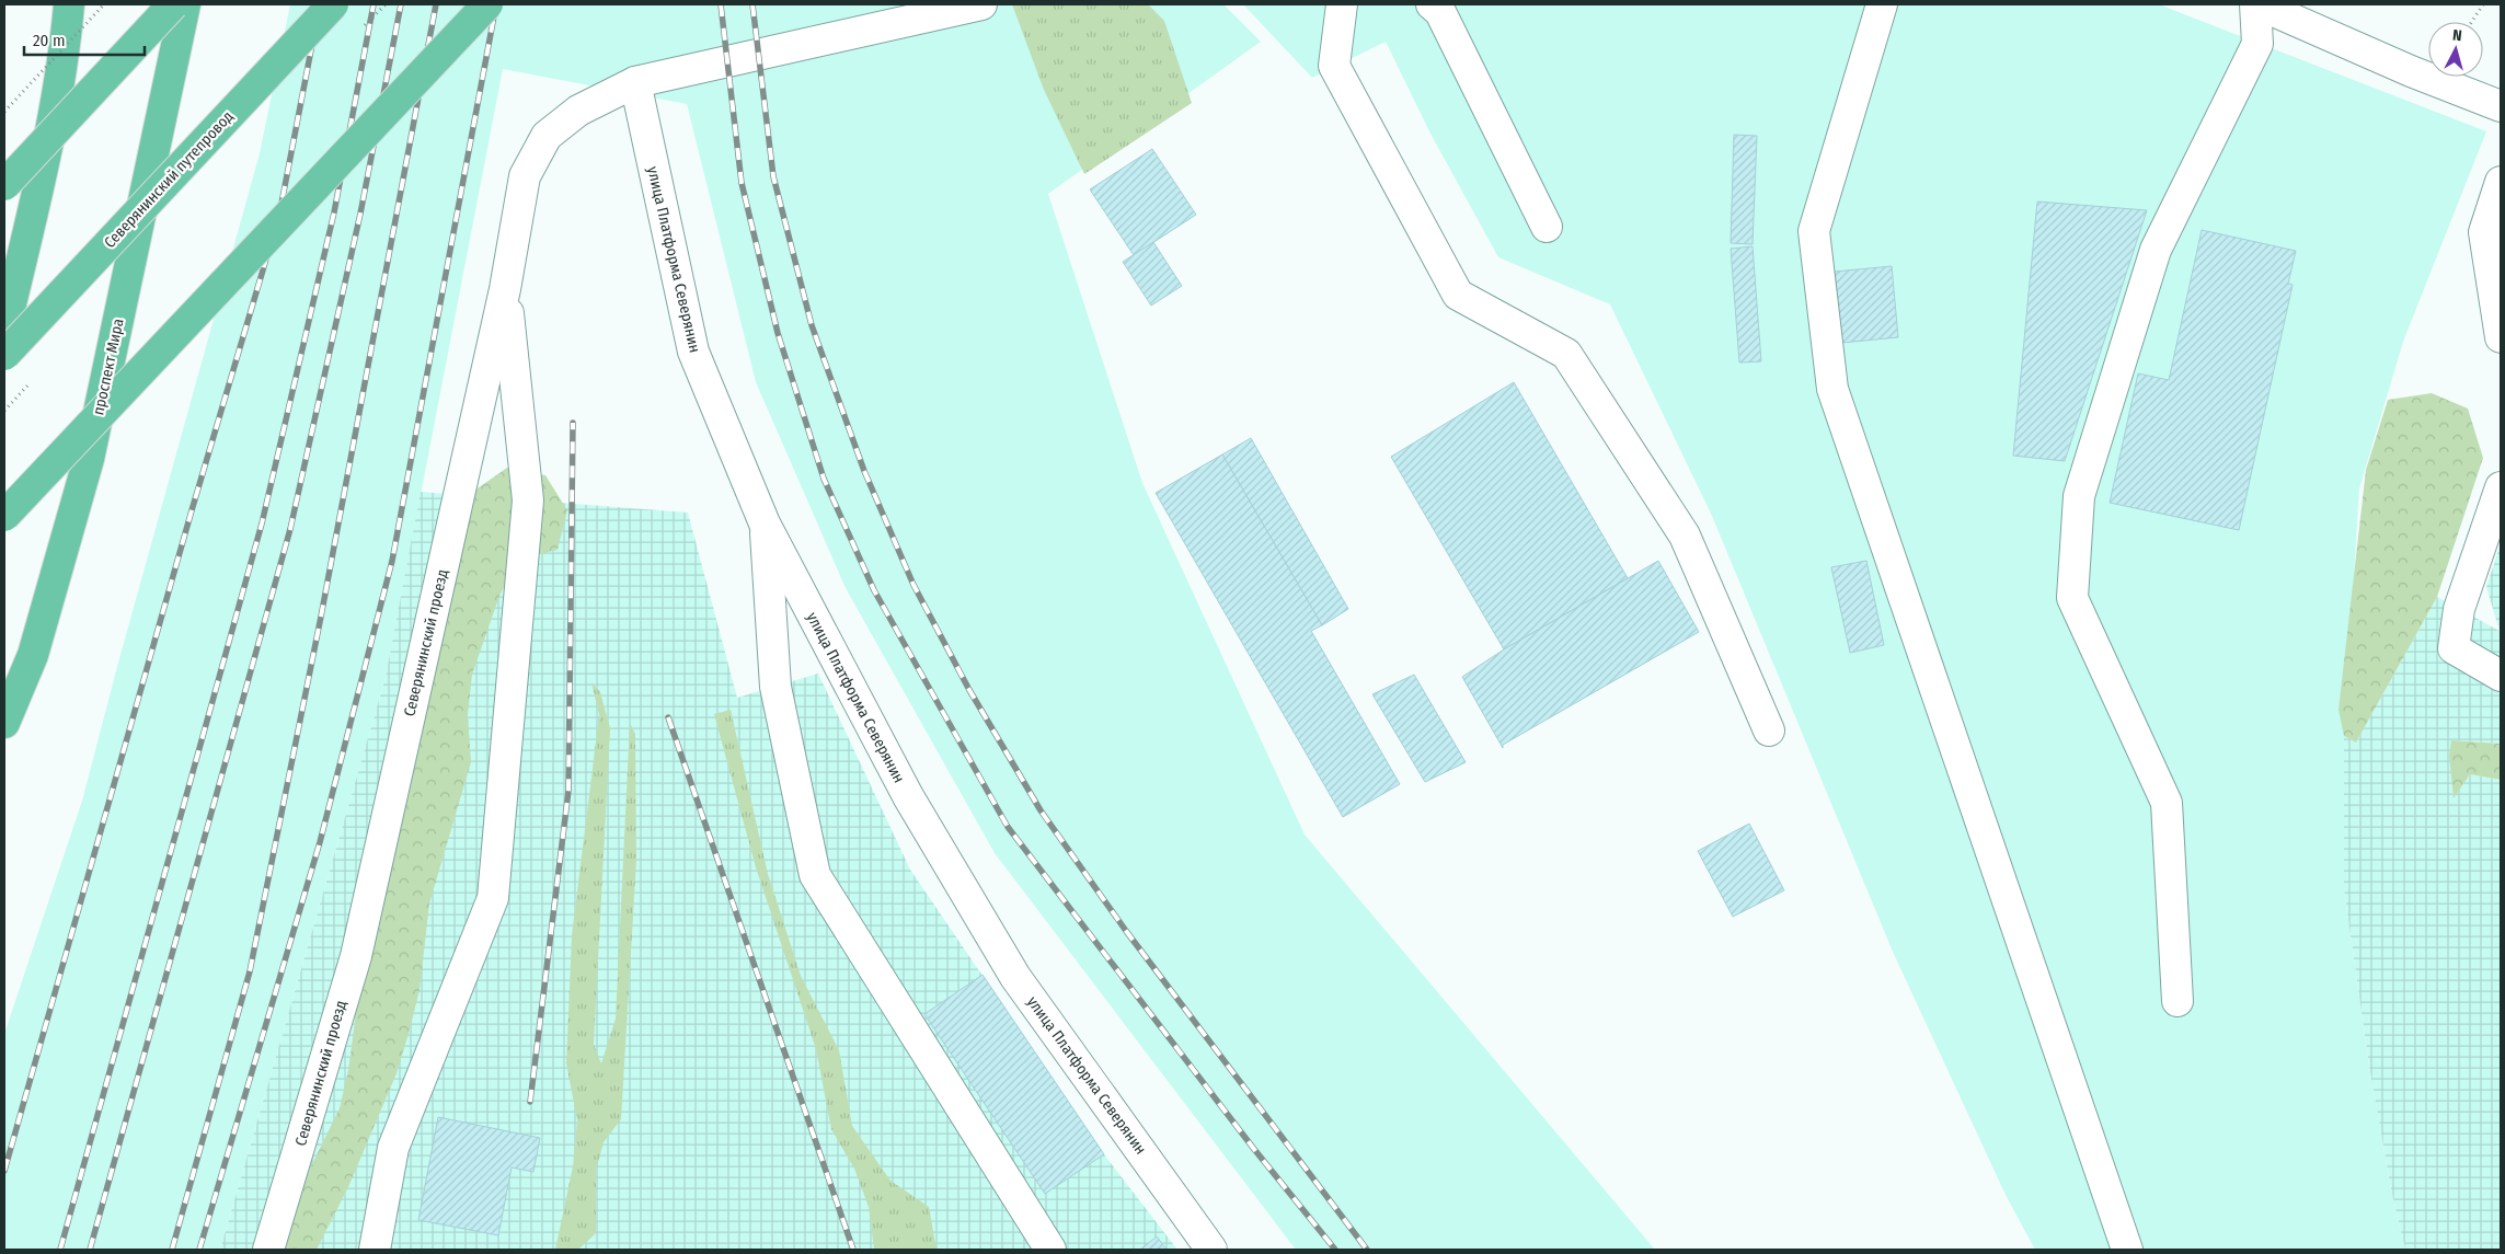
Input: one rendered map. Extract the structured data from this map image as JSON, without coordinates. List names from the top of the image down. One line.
{"streets":{"main road":["Северянинский путепровод","проспект Мира"],"street":["улица Платформа Северянин","Северянинский проезд"]},"crossings":[["улица Платформа Северянин","Северянинский проезд"]],"scale_bar":"20 m","north":"top"}
